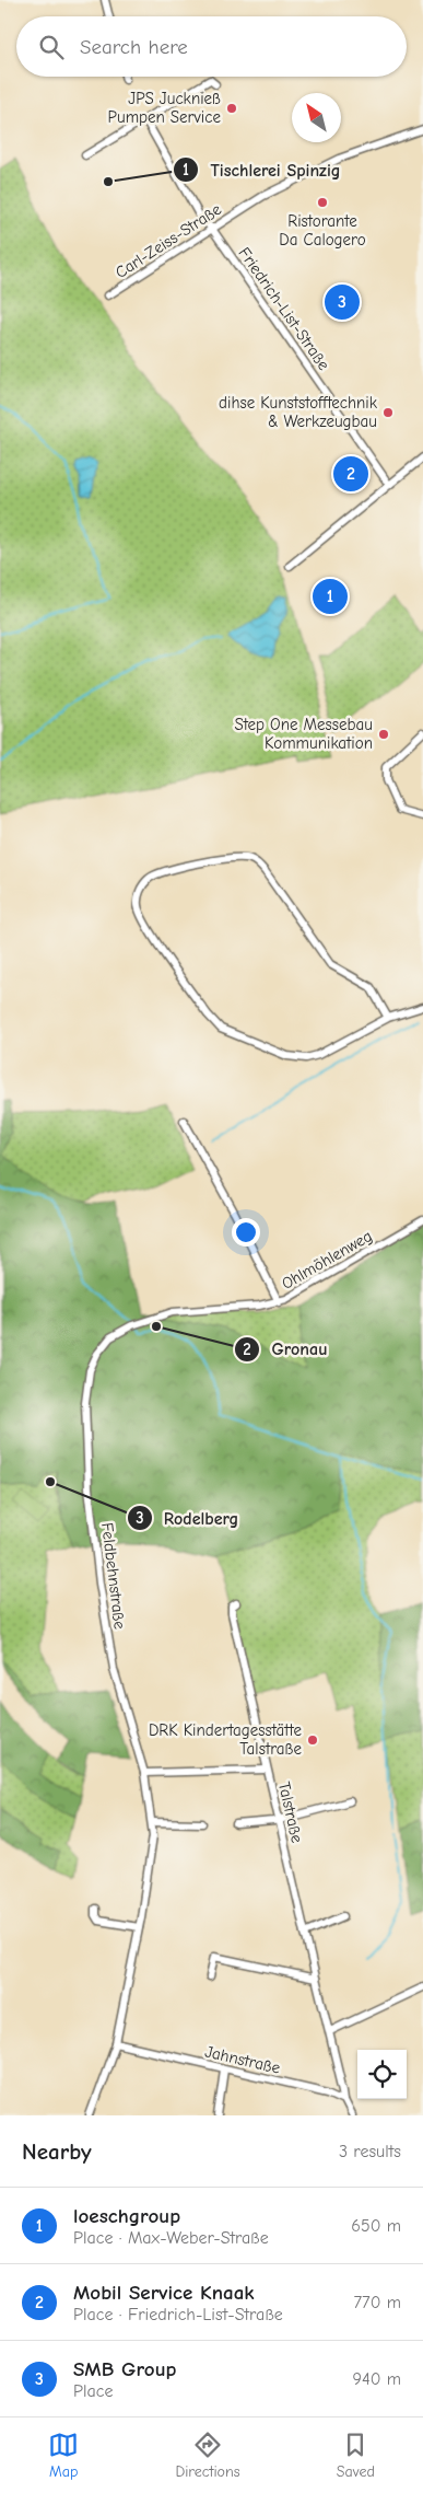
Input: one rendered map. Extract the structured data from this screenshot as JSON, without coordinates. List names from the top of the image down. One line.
{"streets":{"street":["Carl-Zeiss-Straße","Friedrich-List-Straße","Ohlmöhlenweg","Feldbehnstraße","Talstraße","Jahnstraße"]},"crossings":[["Carl-Zeiss-Straße","Friedrich-List-Straße"],["Ohlmöhlenweg","Feldbehnstraße"],["Feldbehnstraße","Jahnstraße"],["Talstraße","Jahnstraße"]],"places":["JPS Jucknieß Pumpen Service","Tischlerei Spinzig","Ristorante Da Calogero","dihse Kunststofftechnik & Werkzeugbau","Step One Messebau Kommunikation","Gronau","Rodelberg","DRK Kindertagesstätte Talstraße"],"north":"top left","page":{"search":"Search here","pins":["3","2","1"],"heading":["Nearby","3 results"],"list":[{"mark":"1","name":"loeschgroup","note":"Place · Max-Weber-Straße","value":"650 m"},{"mark":"2","name":"Mobil Service Knaak","note":"Place · Friedrich-List-Straße","value":"770 m"},{"mark":"3","name":"SMB Group","note":"Place","value":"940 m"}],"nav":["Map","Directions","Saved"]}}
